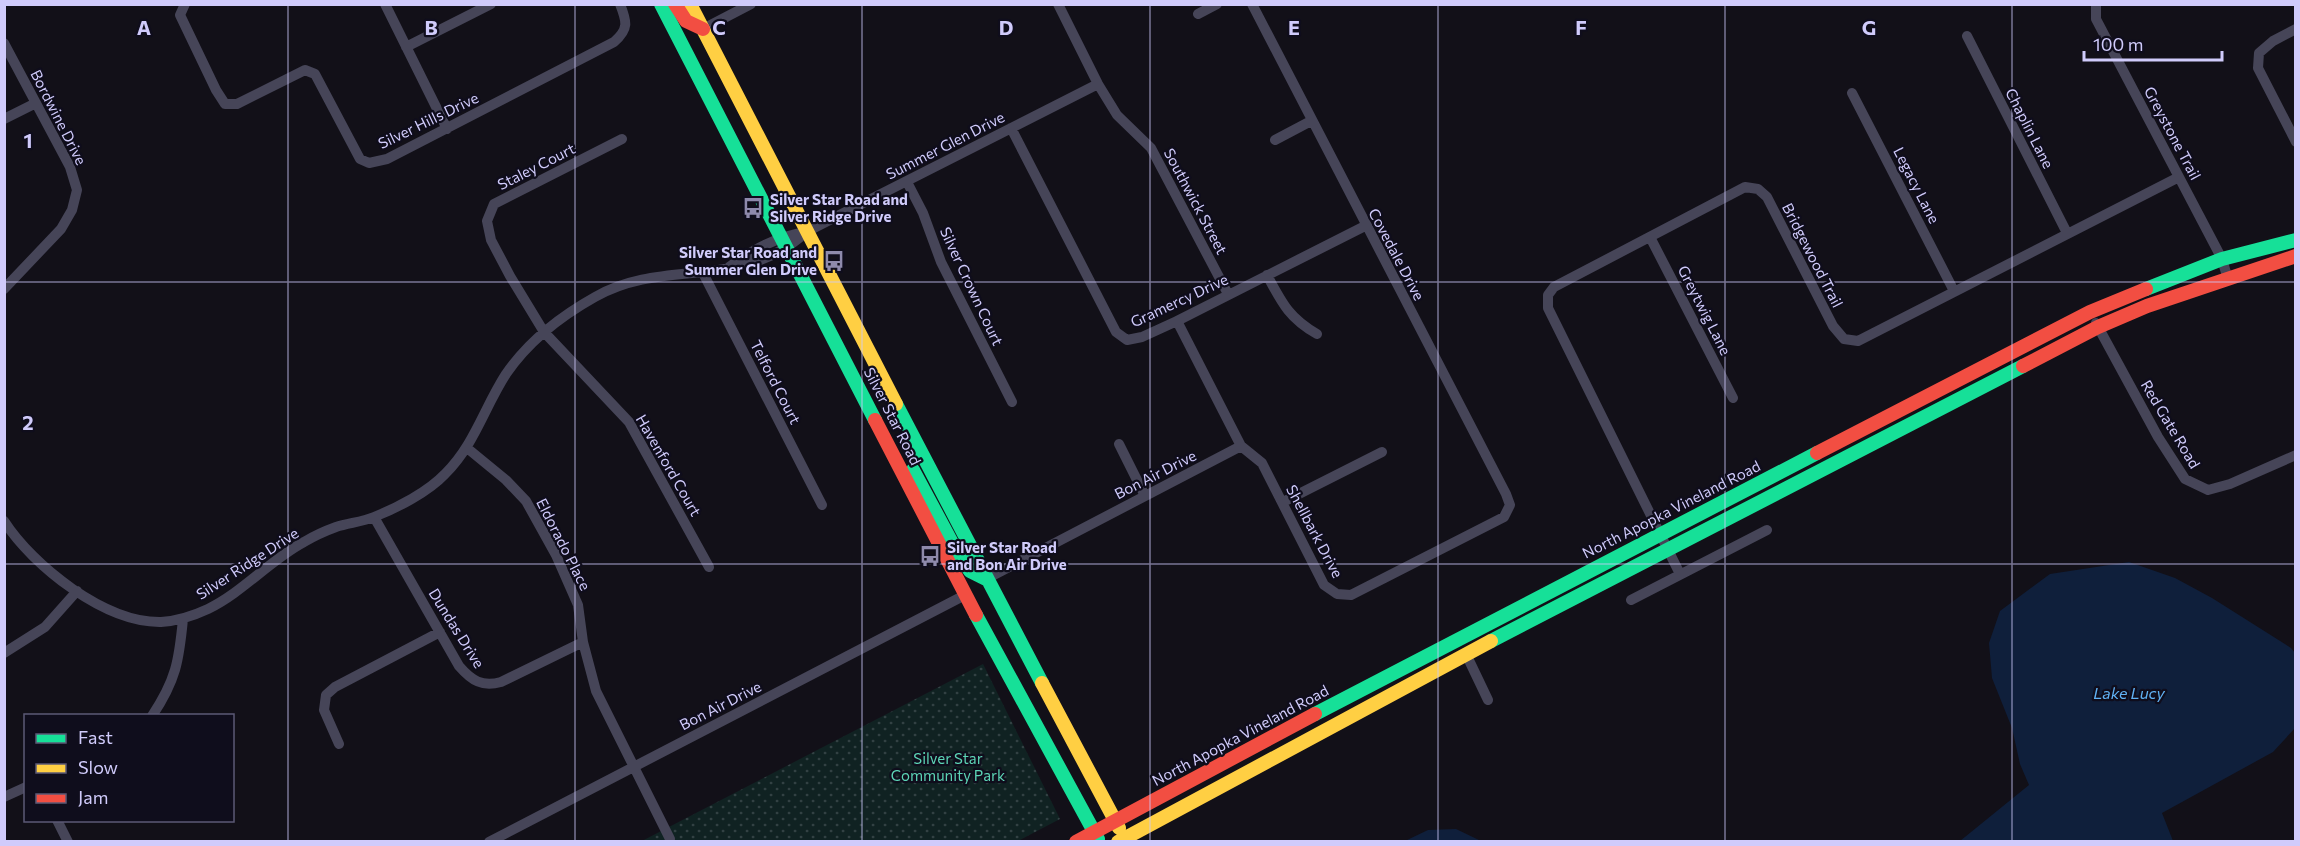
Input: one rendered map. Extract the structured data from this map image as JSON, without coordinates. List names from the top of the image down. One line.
{"streets":{"street":["Bordwine Drive","Silver Hills Drive","Chaplin Lane","Greystone Trail","Summer Glen Drive","Staley Court","Legacy Lane","Southwick Street","Covedale Drive","Bridgewood Trail","Silver Crown Court","Gramercy Drive","Greytwig Lane","Telford Court","Silver Star Road","Red Gate Road","Havenford Court","Bon Air Drive","North Apopka Vineland Road","Shellbark Drive","Eldorado Place","Silver Ridge Drive","Dundas Drive"]},"crossings":[["Chaplin Lane","Bridgewood Trail"],["Greystone Trail","Bridgewood Trail"],["Greystone Trail","North Apopka Vineland Road"],["Summer Glen Drive","Southwick Street"],["Summer Glen Drive","Silver Crown Court"],["Summer Glen Drive","Gramercy Drive"],["Summer Glen Drive","Silver Star Road"],["Summer Glen Drive","Silver Ridge Drive"],["Staley Court","Havenford Court"],["Staley Court","Silver Ridge Drive"],["Legacy Lane","Bridgewood Trail"],["Southwick Street","Gramercy Drive"],["Covedale Drive","Gramercy Drive"],["Covedale Drive","Shellbark Drive"],["Bridgewood Trail","Greytwig Lane"],["Bridgewood Trail","North Apopka Vineland Road"],["Gramercy Drive","Shellbark Drive"],["Telford Court","Silver Ridge Drive"],["Silver Star Road","Bon Air Drive"],["Silver Star Road","North Apopka Vineland Road"],["Silver Star Road","Silver Ridge Drive"],["Red Gate Road","North Apopka Vineland Road"],["Havenford Court","Silver Ridge Drive"],["Bon Air Drive","Shellbark Drive"],["Bon Air Drive","Eldorado Place"],["Eldorado Place","Silver Ridge Drive"],["Eldorado Place","Dundas Drive"],["Silver Ridge Drive","Dundas Drive"]],"water":["Lake Lucy"],"parks":["Silver Star Community Park"],"places":{"bus stop":["Silver Star Road and Silver Ridge Drive","Silver Star Road and Summer Glen Drive","Silver Star Road and Bon Air Drive"]},"legend":["Fast","Slow","Jam"],"scale_bar":"100 m","grid":{"columns":["A","B","C","D","E","F","G"],"rows":["1","2"]}}
